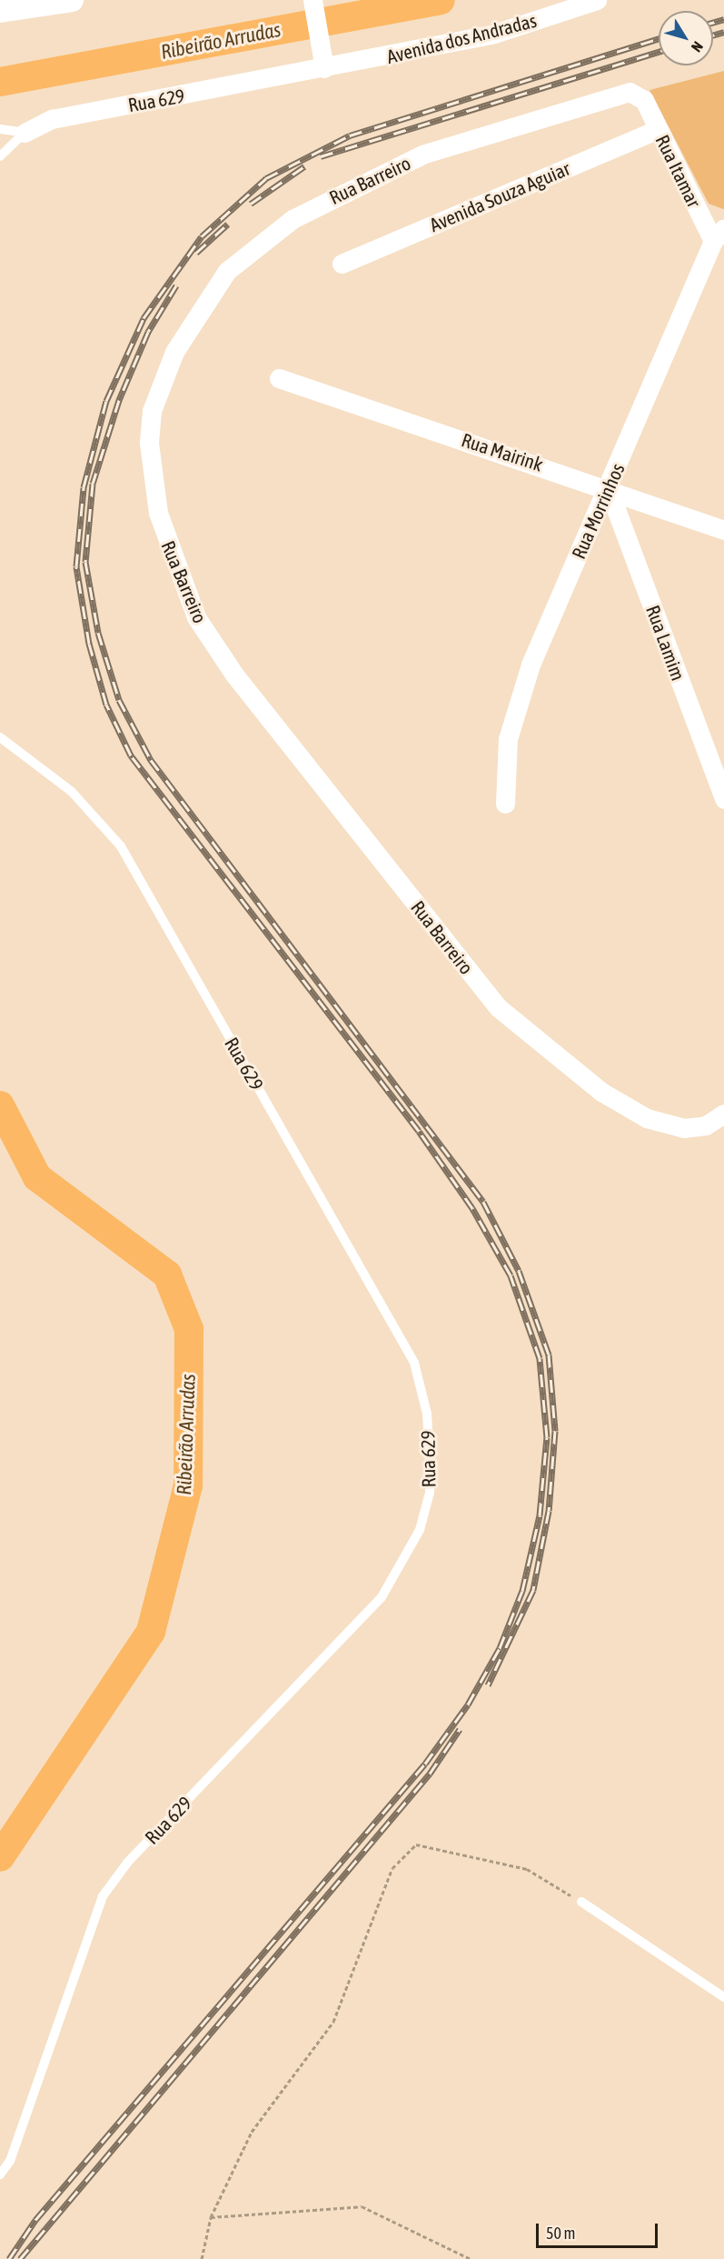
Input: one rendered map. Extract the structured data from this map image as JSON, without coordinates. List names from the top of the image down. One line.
{"streets":{"street":["Avenida dos Andradas","Rua 629","Rua Itamar","Rua Barreiro","Avenida Souza Aguiar","Rua Mairink","Rua Morrinhos","Rua Lamim"]},"crossings":[["Avenida dos Andradas","Rua 629"],["Rua Itamar","Rua Barreiro"],["Rua Itamar","Avenida Souza Aguiar"],["Rua Itamar","Rua Morrinhos"],["Rua Mairink","Rua Morrinhos"],["Rua Mairink","Rua Lamim"],["Rua Morrinhos","Rua Lamim"]],"water":["Ribeirão Arrudas"],"scale_bar":"50 m","north":"bottom right"}
